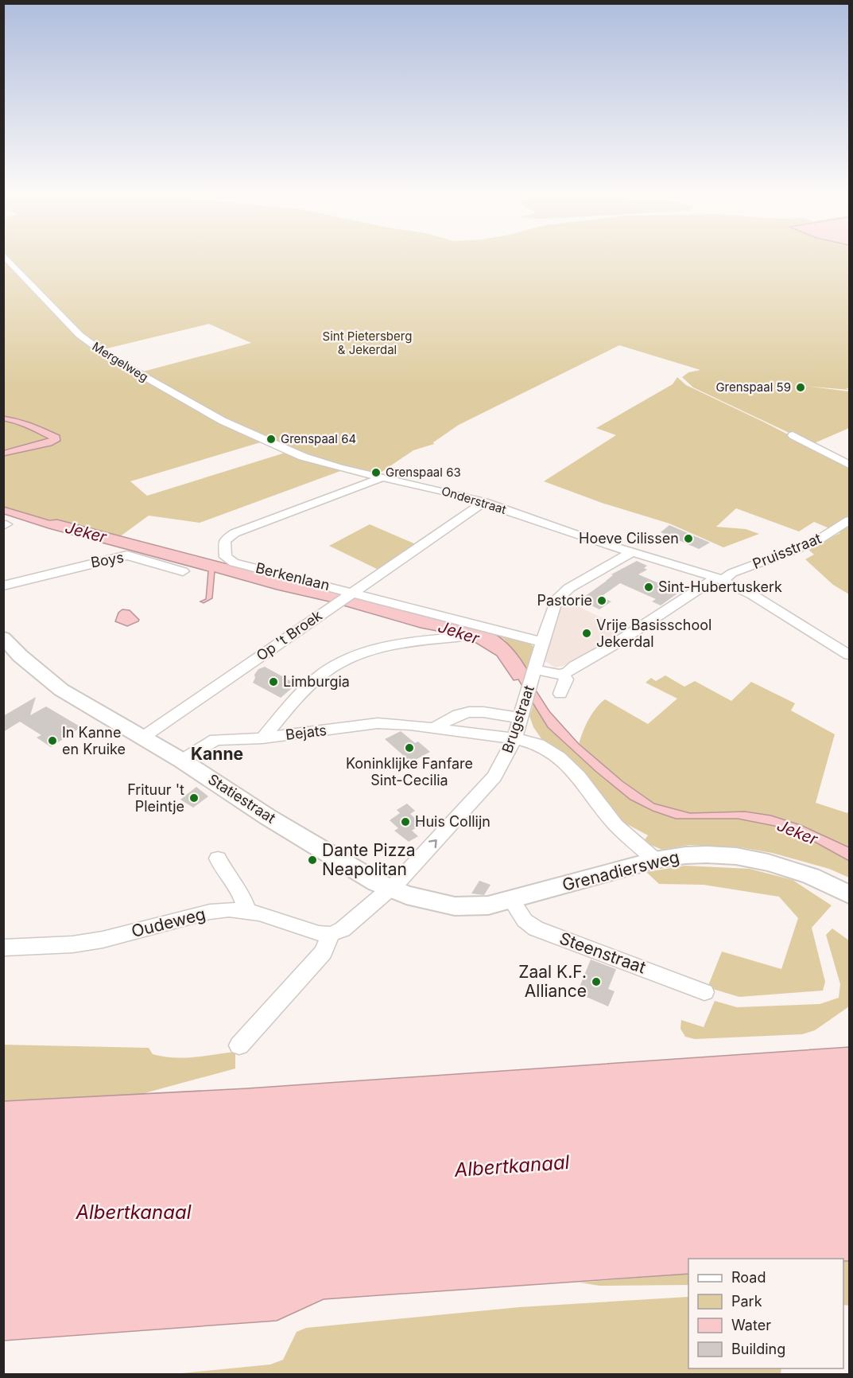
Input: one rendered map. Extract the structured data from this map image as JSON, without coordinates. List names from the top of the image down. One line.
{"streets":{"main road":["Statiestraat","Grenadiersweg"],"street":["Mergelweg","Onderstraat","Pruisstraat","Boys","Berkenlaan","Op 't Broek","Brugstraat","Bejats","Oudeweg","Steenstraat"]},"crossings":[["Mergelweg","Onderstraat"],["Onderstraat","Pruisstraat"],["Onderstraat","Berkenlaan"],["Onderstraat","Op 't Broek"],["Onderstraat","Brugstraat"],["Berkenlaan","Op 't Broek"],["Berkenlaan","Brugstraat"],["Op 't Broek","Statiestraat"],["Brugstraat","Bejats"],["Brugstraat","Statiestraat"],["Brugstraat","Grenadiersweg"],["Bejats","Statiestraat"],["Bejats","Grenadiersweg"],["Statiestraat","Grenadiersweg"],["Grenadiersweg","Steenstraat"]],"one_way":["Brugstraat"],"districts":["Kanne"],"water":["Jeker","Albertkanaal"],"parks":["Sint Pietersberg & Jekerdal"],"places":["Grenspaal 59","Grenspaal 64","Grenspaal 63","Hoeve Cilissen","Sint-Hubertuskerk","Pastorie","Vrije Basisschool Jekerdal","Limburgia","In Kanne en Kruike","Koninklijke Fanfare Sint-Cecilia","Frituur 't Pleintje","Huis Collijn","Dante Pizza Neapolitan","Zaal K.F. Alliance"],"legend":["Road","Park","Water","Building"]}
